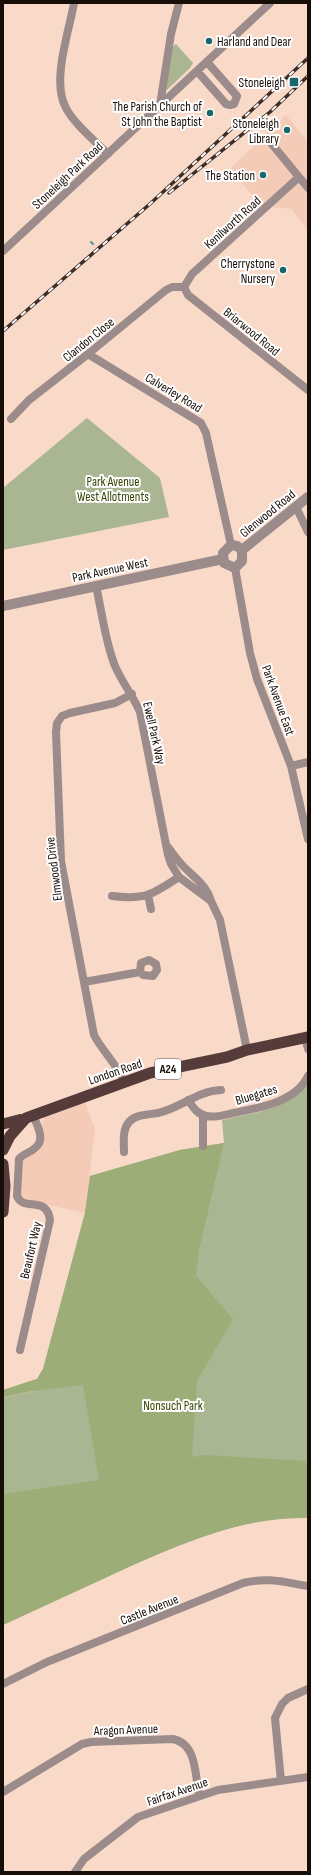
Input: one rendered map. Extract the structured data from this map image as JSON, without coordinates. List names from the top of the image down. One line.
{"streets":{"highway":["A24","London Road"],"street":["Stoneleigh Park Road","Kenilworth Road","Briarwood Road","Clandon Close","Calverley Road","Glenwood Road","Park Avenue West","Park Avenue East","Ewell Park Way","Elmwood Drive","Bluegates","Beaufort Way","Castle Avenue","Aragon Avenue","Fairfax Avenue"]},"crossings":[["Kenilworth Road","Briarwood Road"],["Kenilworth Road","Clandon Close"],["Briarwood Road","Clandon Close"],["Clandon Close","Calverley Road"],["Calverley Road","Glenwood Road"],["Calverley Road","Park Avenue West"],["Calverley Road","Park Avenue East"],["Glenwood Road","Park Avenue West"],["Glenwood Road","Park Avenue East"],["Park Avenue West","Park Avenue East"],["Park Avenue West","Ewell Park Way"],["Ewell Park Way","Elmwood Drive"],["Ewell Park Way","London Road"],["Elmwood Drive","London Road"],["London Road","Beaufort Way"],["Aragon Avenue","Fairfax Avenue"]],"parks":["Park Avenue West Allotments","Nonsuch Park"],"places":{"other":["Harland and Dear","The Parish Church of St John the Baptist","Stoneleigh Library","The Station","Cherrystone Nursery"],"transit":["Stoneleigh"]}}
